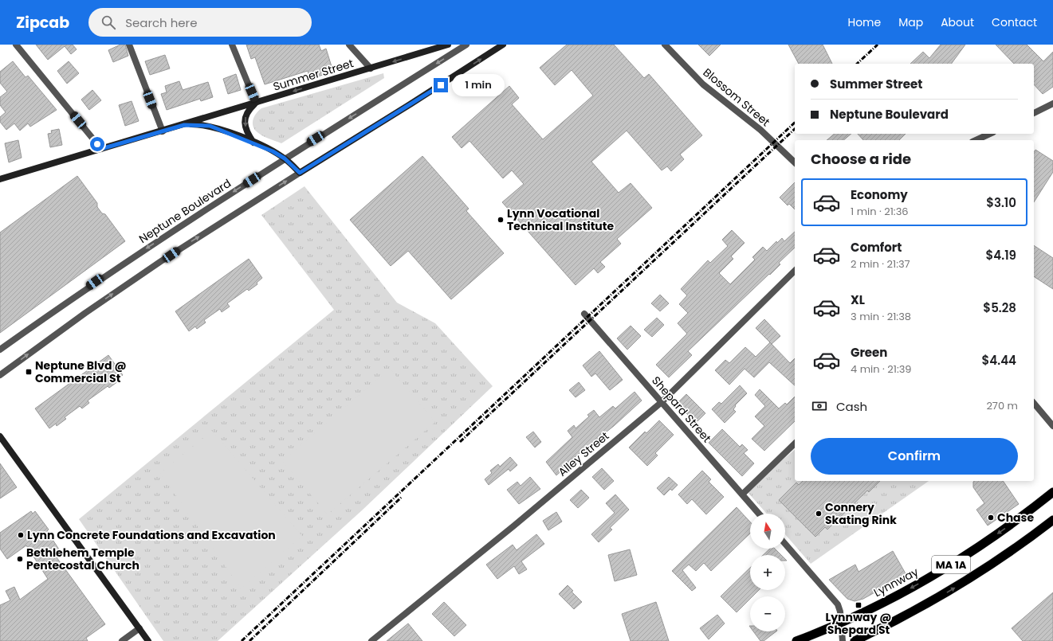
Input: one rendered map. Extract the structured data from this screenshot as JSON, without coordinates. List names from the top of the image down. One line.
{"streets":{"highway":["MA 1A","Lynnway"],"main road":["Summer Street"],"street":["Blossom Street","Neptune Boulevard","Shepard Street","Alley Street"]},"crossings":[["Summer Street","Neptune Boulevard"],["Shepard Street","Alley Street"]],"places":{"other":["Lynn Vocational Technical Institute","Connery Skating Rink","Chase","Lynn Concrete Foundations and Excavation","Bethlehem Temple Pentecostal Church"],"transit":["Neptune Blvd @ Commercial St","Lynnway @ Shepard St"]},"north":"top","page":{"header":"Zipcab","search":"Search here","nav":["Home","Map","About","Contact"],"banner":["Summer Street","Neptune Boulevard"],"bubble":"1 min","heading":"Choose a ride","list":[{"name":"Economy","note":"1 min · 21:36","value":"$3.10"},{"name":"Comfort","note":"2 min · 21:37","value":"$4.19"},{"name":"XL","note":"3 min · 21:38","value":"$5.28"},{"name":"Green","note":"4 min · 21:39","value":"$4.44"}],"pay":["Cash","270 m"],"buttons":"Confirm","map_buttons":["+","−"]}}
